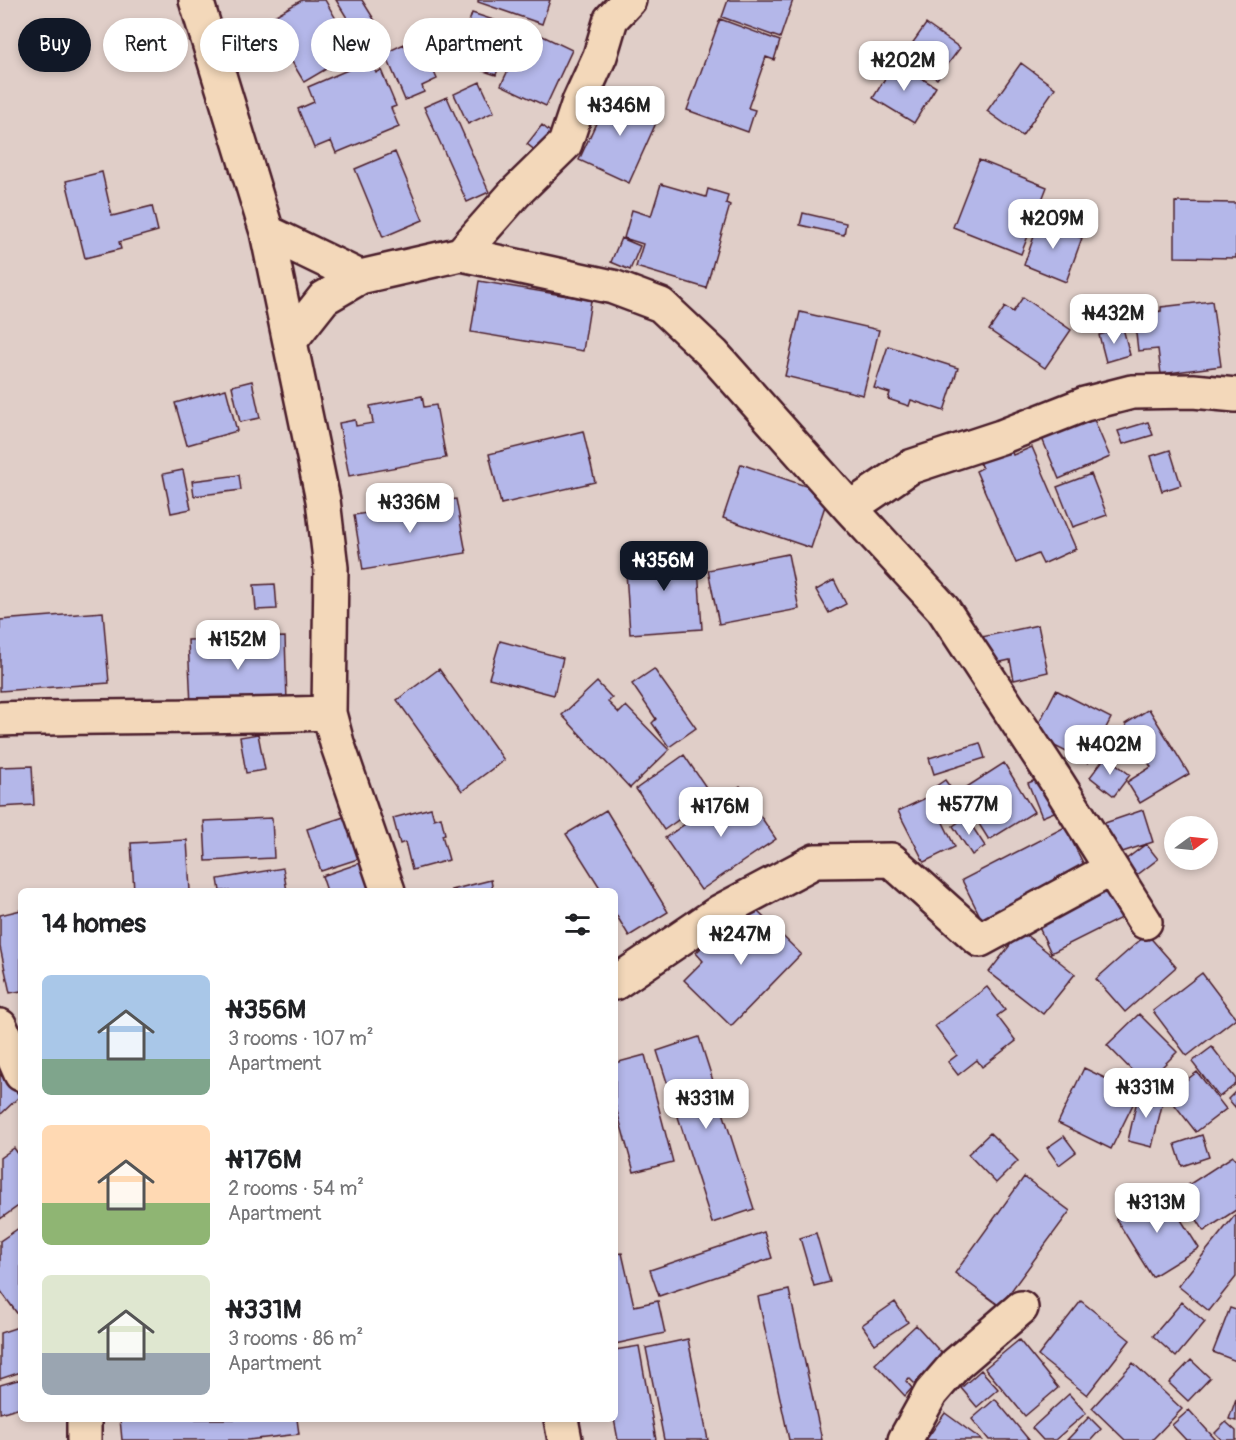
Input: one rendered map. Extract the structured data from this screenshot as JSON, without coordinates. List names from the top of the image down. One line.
{"north":"right","page":{"chip":["Buy","Rent","Filters","New","Apartment"],"price":["₦202M","₦346M","₦209M","₦432M","₦336M","₦356M","₦152M","₦402M","₦577M","₦176M","₦247M","₦331M","₦331M","₦313M"],"heading":"14 homes","list":[{"name":"₦356M","note":"3 rooms · 107 m² · Apartment"},{"name":"₦176M","note":"2 rooms · 54 m² · Apartment"},{"name":"₦331M","note":"3 rooms · 86 m² · Apartment"}]}}
